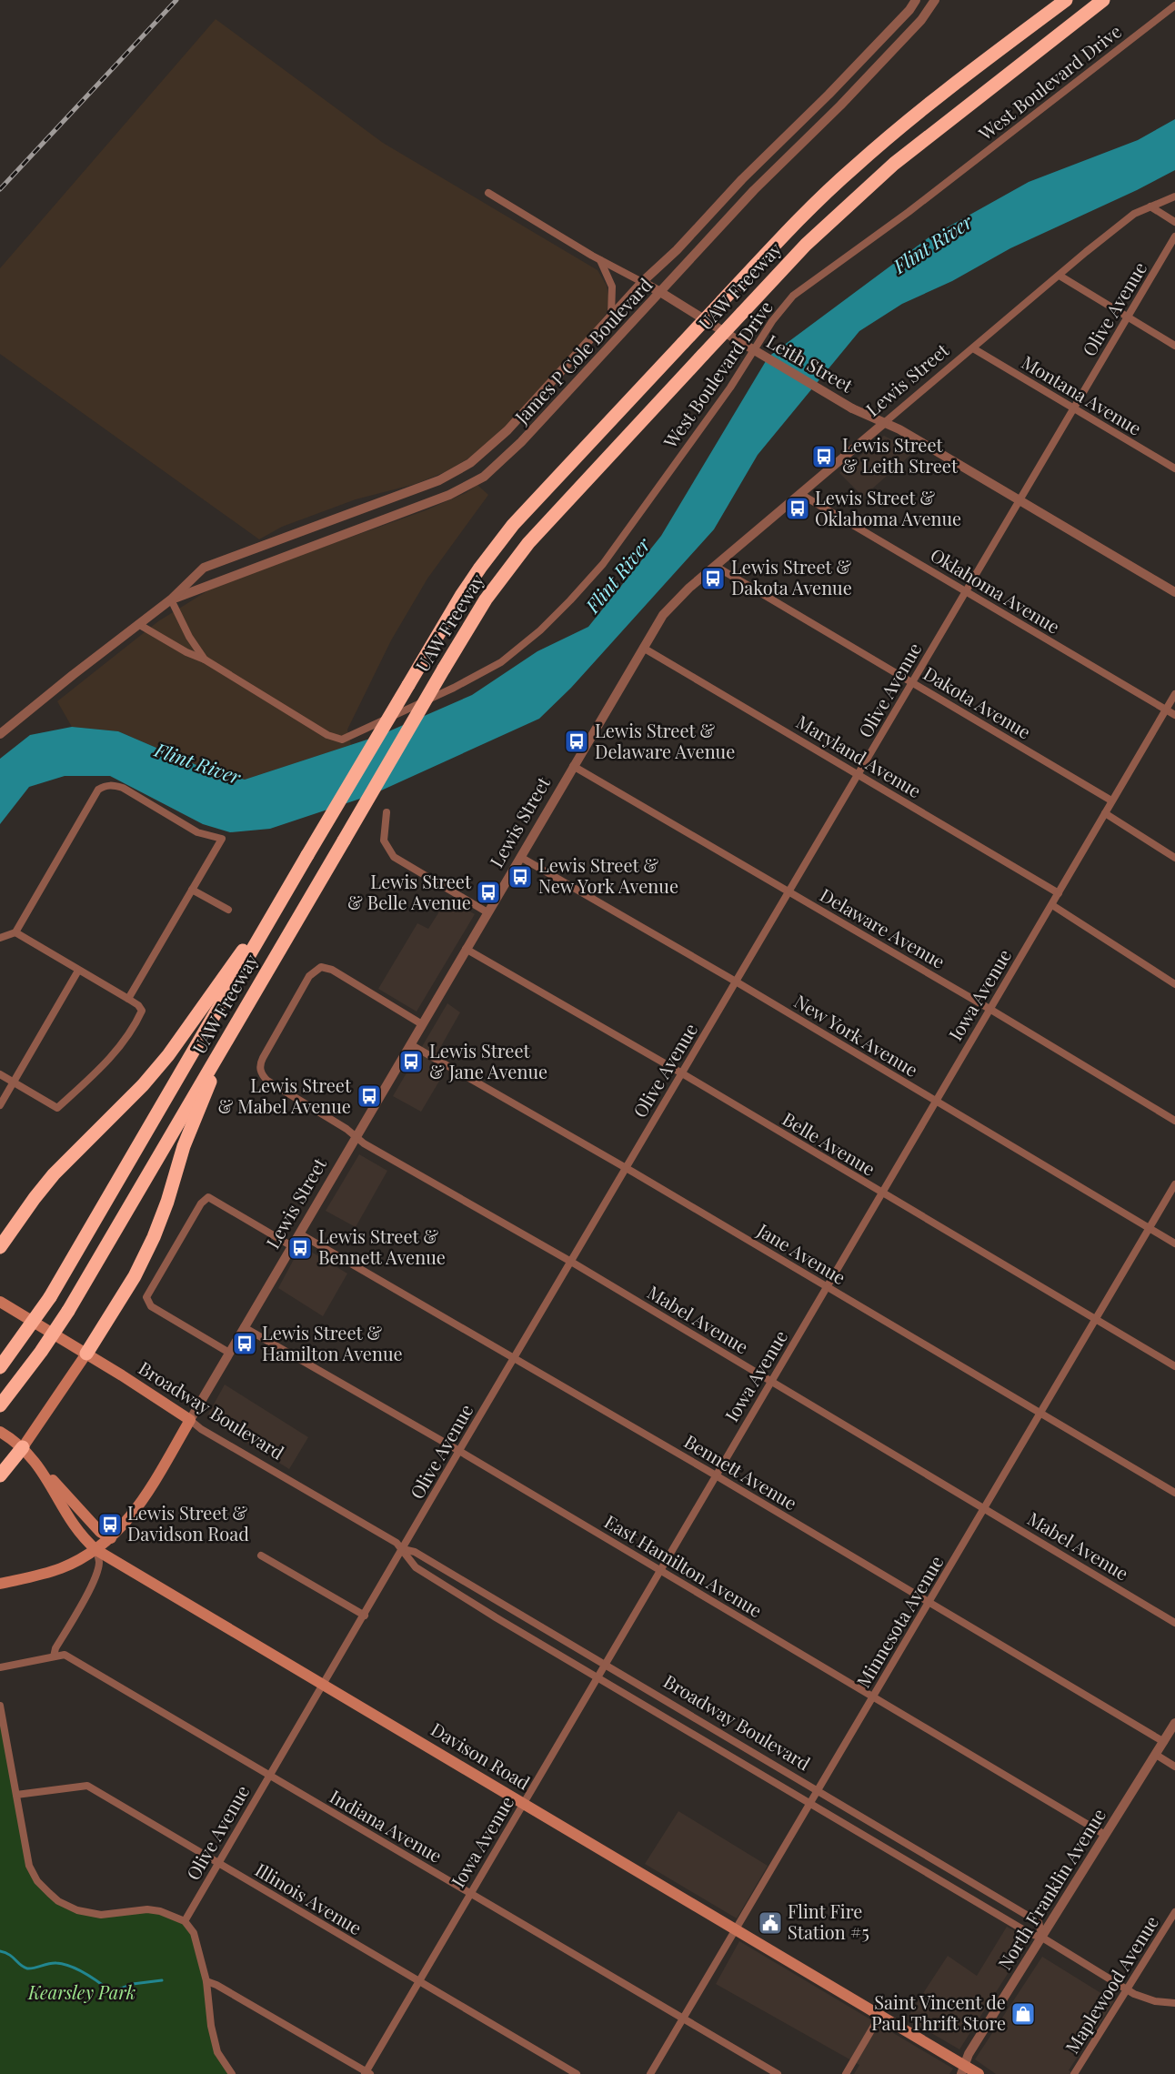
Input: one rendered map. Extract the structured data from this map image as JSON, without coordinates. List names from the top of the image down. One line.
{"streets":{"highway":["UAW Freeway"],"main road":["Lewis Street","Broadway Boulevard","Davison Road"],"street":["West Boulevard Drive","Olive Avenue","James P Cole Boulevard","Leith Street","Montana Avenue","Oklahoma Avenue","Dakota Avenue","Maryland Avenue","Delaware Avenue","Iowa Avenue","New York Avenue","Belle Avenue","Jane Avenue","Mabel Avenue","Bennett Avenue","East Hamilton Avenue","Minnesota Avenue","Indiana Avenue","North Franklin Avenue","Illinois Avenue","Maplewood Avenue"]},"crossings":[["Olive Avenue","Leith Street"],["Olive Avenue","Montana Avenue"],["Olive Avenue","Oklahoma Avenue"],["Olive Avenue","Dakota Avenue"],["Olive Avenue","Maryland Avenue"],["Olive Avenue","Delaware Avenue"],["Olive Avenue","New York Avenue"],["Olive Avenue","Belle Avenue"],["Olive Avenue","Jane Avenue"],["Olive Avenue","Mabel Avenue"],["Olive Avenue","Broadway Boulevard"],["Olive Avenue","Bennett Avenue"],["Olive Avenue","East Hamilton Avenue"],["Olive Avenue","Davison Road"],["Olive Avenue","Indiana Avenue"],["Olive Avenue","Illinois Avenue"],["James P Cole Boulevard","Leith Street"],["Leith Street","Lewis Street"],["Lewis Street","Montana Avenue"],["Lewis Street","Oklahoma Avenue"],["Lewis Street","Dakota Avenue"],["Lewis Street","Maryland Avenue"],["Lewis Street","Delaware Avenue"],["Lewis Street","New York Avenue"],["Lewis Street","Belle Avenue"],["Lewis Street","Jane Avenue"],["Lewis Street","Mabel Avenue"],["Lewis Street","Broadway Boulevard"],["Lewis Street","Bennett Avenue"],["Lewis Street","East Hamilton Avenue"],["Lewis Street","Davison Road"],["Oklahoma Avenue","Iowa Avenue"],["Dakota Avenue","Iowa Avenue"],["Maryland Avenue","Iowa Avenue"],["Delaware Avenue","Iowa Avenue"],["Iowa Avenue","New York Avenue"],["Iowa Avenue","Belle Avenue"],["Iowa Avenue","Jane Avenue"],["Iowa Avenue","Mabel Avenue"],["Iowa Avenue","Broadway Boulevard"],["Iowa Avenue","Bennett Avenue"],["Iowa Avenue","East Hamilton Avenue"],["Iowa Avenue","Davison Road"],["Iowa Avenue","Indiana Avenue"],["Iowa Avenue","Illinois Avenue"],["New York Avenue","Minnesota Avenue"],["Belle Avenue","Minnesota Avenue"],["Jane Avenue","Minnesota Avenue"],["Mabel Avenue","Minnesota Avenue"],["Broadway Boulevard","Minnesota Avenue"],["Broadway Boulevard","North Franklin Avenue"],["Broadway Boulevard","Maplewood Avenue"],["Bennett Avenue","Minnesota Avenue"],["Bennett Avenue","North Franklin Avenue"],["East Hamilton Avenue","Minnesota Avenue"],["East Hamilton Avenue","North Franklin Avenue"],["Minnesota Avenue","Davison Road"],["Minnesota Avenue","Indiana Avenue"],["Davison Road","North Franklin Avenue"]],"water":["Flint River"],"parks":["Kearsley Park"],"places":{"bus stop":["Lewis Street & Leith Street","Lewis Street & Oklahoma Avenue","Lewis Street & Dakota Avenue","Lewis Street & Delaware Avenue","Lewis Street & New York Avenue","Lewis Street & Belle Avenue","Lewis Street & Jane Avenue","Lewis Street & Mabel Avenue","Lewis Street & Bennett Avenue","Lewis Street & Hamilton Avenue","Lewis Street & Davidson Road"],"public building":["Flint Fire Station #5"],"shop":["Saint Vincent de Paul Thrift Store"]}}
